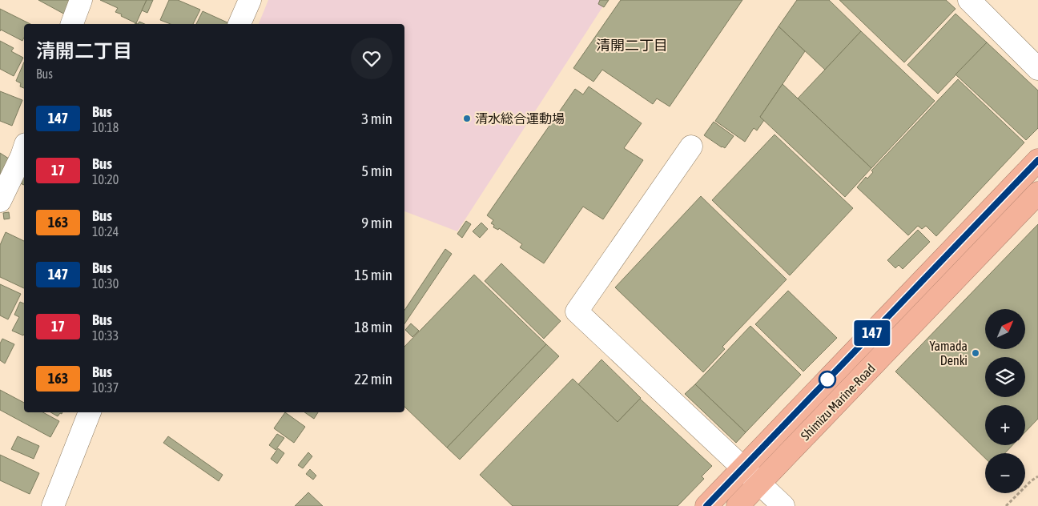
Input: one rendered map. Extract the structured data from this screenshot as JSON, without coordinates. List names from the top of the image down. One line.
{"streets":{"highway":["Shimizu Marine-Road"]},"districts":["清開二丁目"],"places":["清水総合運動場","Yamada Denki"],"lines":["bus line 147"],"north":"top right","page":{"on_map":"147","heading":["清開二丁目","Bus"],"list":[{"mark":"147","name":"Bus","note":"10:18","value":"3 min"},{"mark":"17","name":"Bus","note":"10:20","value":"5 min"},{"mark":"163","name":"Bus","note":"10:24","value":"9 min"},{"mark":"147","name":"Bus","note":"10:30","value":"15 min"},{"mark":"17","name":"Bus","note":"10:33","value":"18 min"},{"mark":"163","name":"Bus","note":"10:37","value":"22 min"}],"map_buttons":["+","−"]}}
